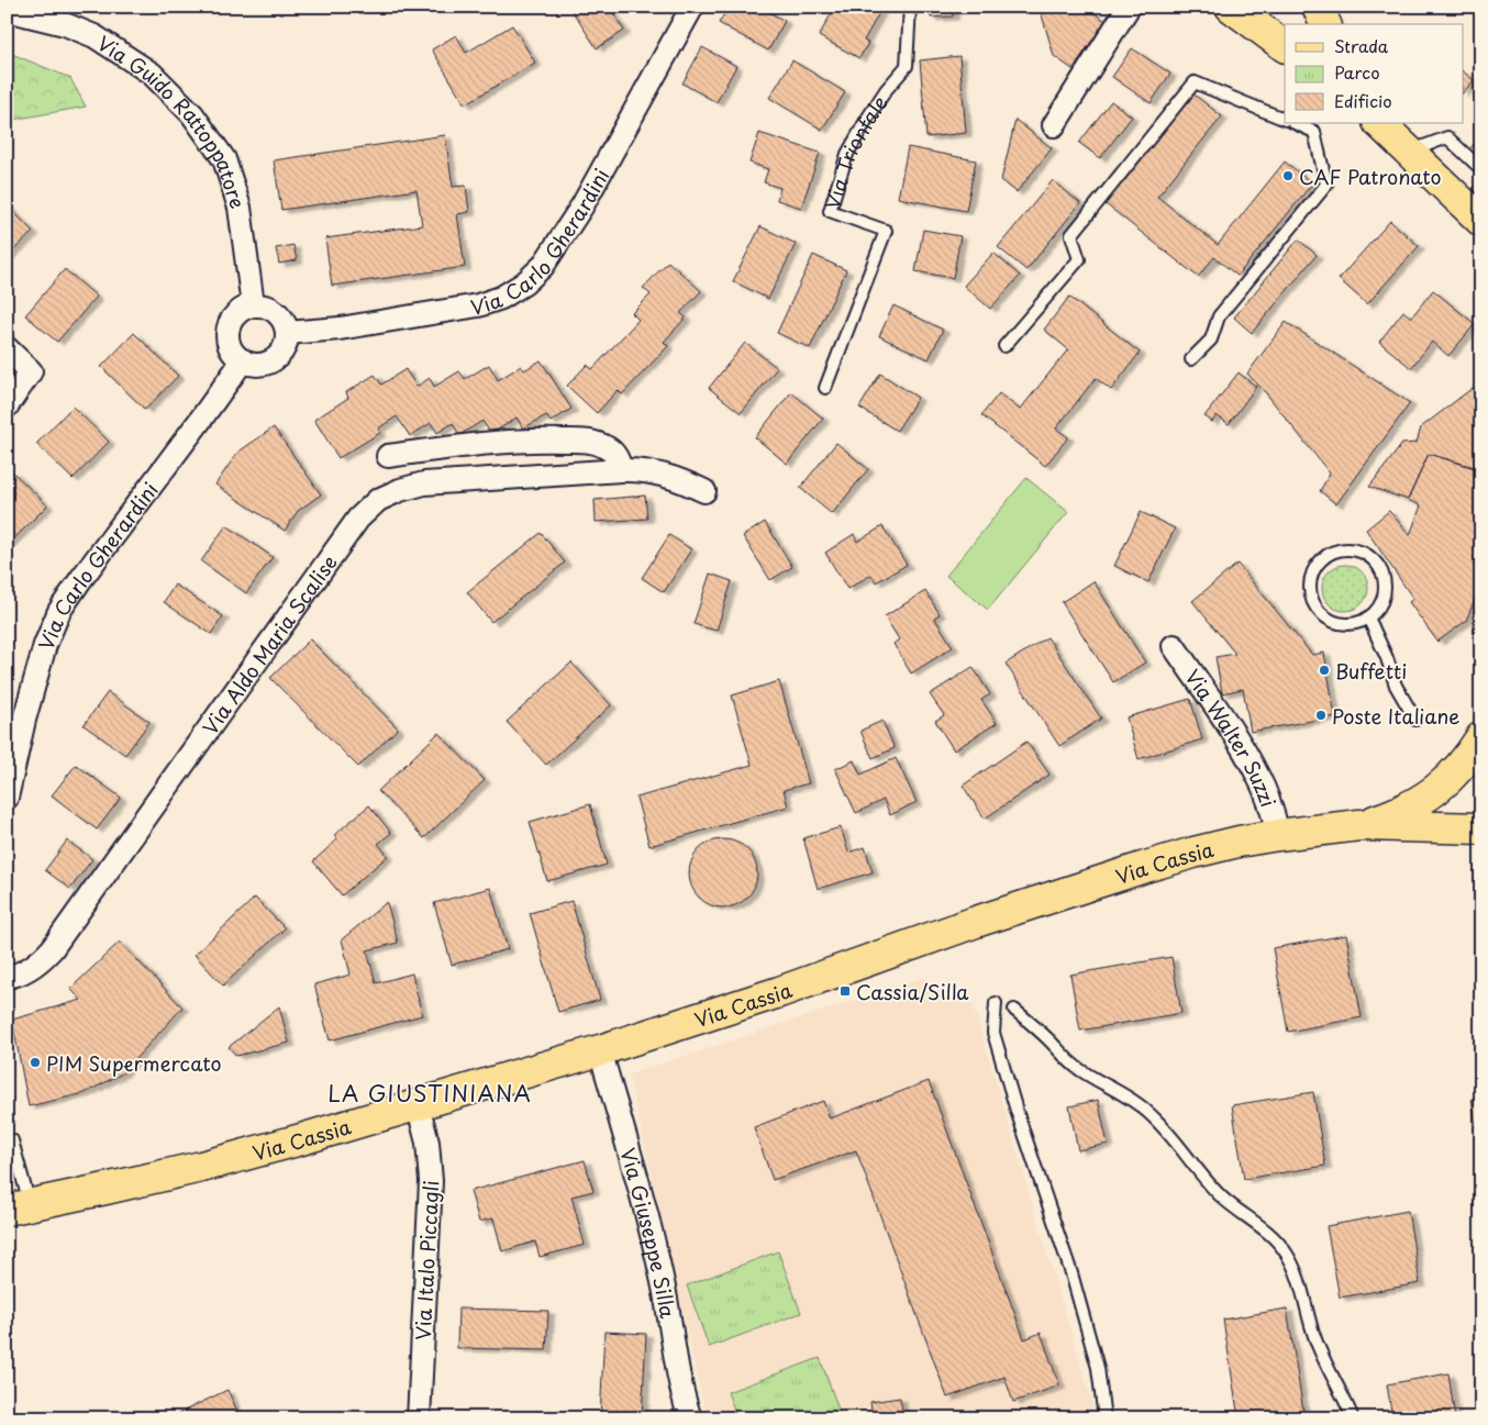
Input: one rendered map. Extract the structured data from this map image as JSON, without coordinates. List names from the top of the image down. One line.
{"streets":{"main road":["Via Cassia"],"street":["Via Guido Rattoppatore","Via Carlo Gherardini","Via Aldo Maria Scalise","Via Walter Suzzi","Via Giuseppe Silla","Via Italo Piccagli"],"lane":["Via Trionfale"]},"crossings":[["Via Guido Rattoppatore","Via Carlo Gherardini"],["Via Walter Suzzi","Via Cassia"],["Via Cassia","Via Giuseppe Silla"],["Via Cassia","Via Italo Piccagli"]],"districts":["LA GIUSTINIANA"],"places":{"other":["CAF Patronato","Buffetti","Poste Italiane","PIM Supermercato"],"transit":["Cassia/Silla"]},"legend":["Strada","Parco","Edificio"]}
